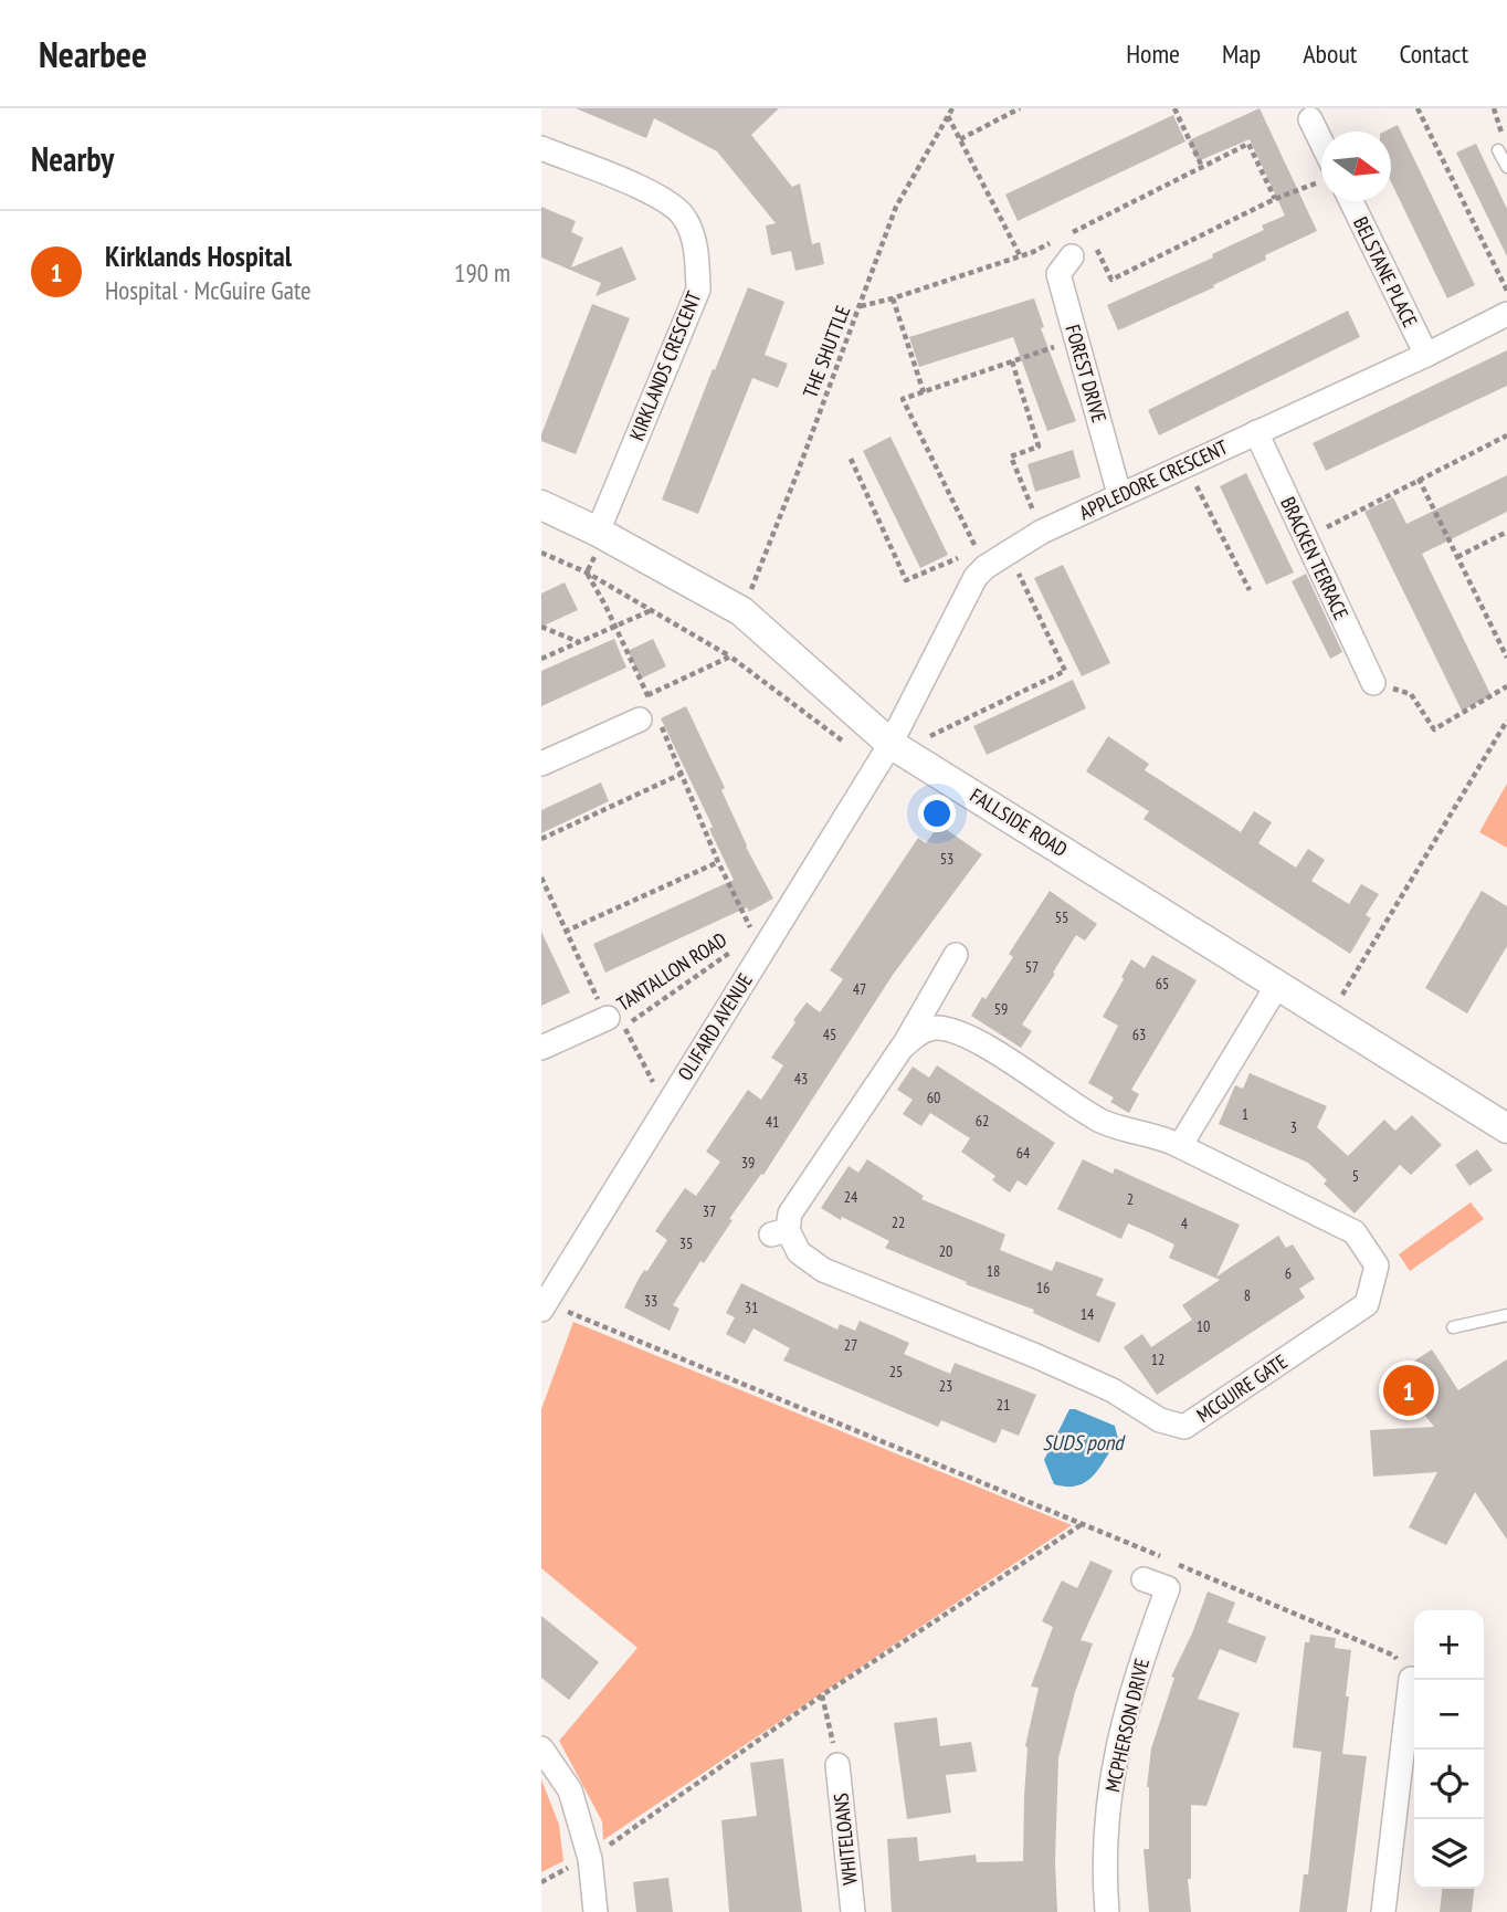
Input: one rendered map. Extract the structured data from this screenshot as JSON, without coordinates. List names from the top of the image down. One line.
{"streets":{"street":["BELSTANE PLACE","KIRKLANDS CRESCENT","FOREST DRIVE","APPLEDORE CRESCENT","BRACKEN TERRACE","FALLSIDE ROAD","OLIFARD AVENUE","MCGUIRE GATE","MCPHERSON DRIVE","WHITELOANS"],"path":["THE SHUTTLE","TANTALLON ROAD"]},"crossings":[["BELSTANE PLACE","APPLEDORE CRESCENT"],["THE SHUTTLE","FALLSIDE ROAD"],["KIRKLANDS CRESCENT","FALLSIDE ROAD"],["FOREST DRIVE","APPLEDORE CRESCENT"],["APPLEDORE CRESCENT","BRACKEN TERRACE"],["APPLEDORE CRESCENT","FALLSIDE ROAD"],["APPLEDORE CRESCENT","OLIFARD AVENUE"],["FALLSIDE ROAD","OLIFARD AVENUE"],["TANTALLON ROAD","OLIFARD AVENUE"]],"water":["SUDS pond"],"house_numbers":["53","55","57","65","47","59","45","63","43","60","1","62","41","3","64","39","5","24","2","37","22","4","35","20","18","6","16","8","33","31","14","10","27","12","25","23","21"],"north":"right","page":{"header":"Nearbee","nav":["Home","Map","About","Contact"],"heading":"Nearby","list":[{"mark":"1","name":"Kirklands Hospital","note":"Hospital · McGuire Gate","value":"190 m"}],"pins":"1","map_buttons":["+","−"]}}
